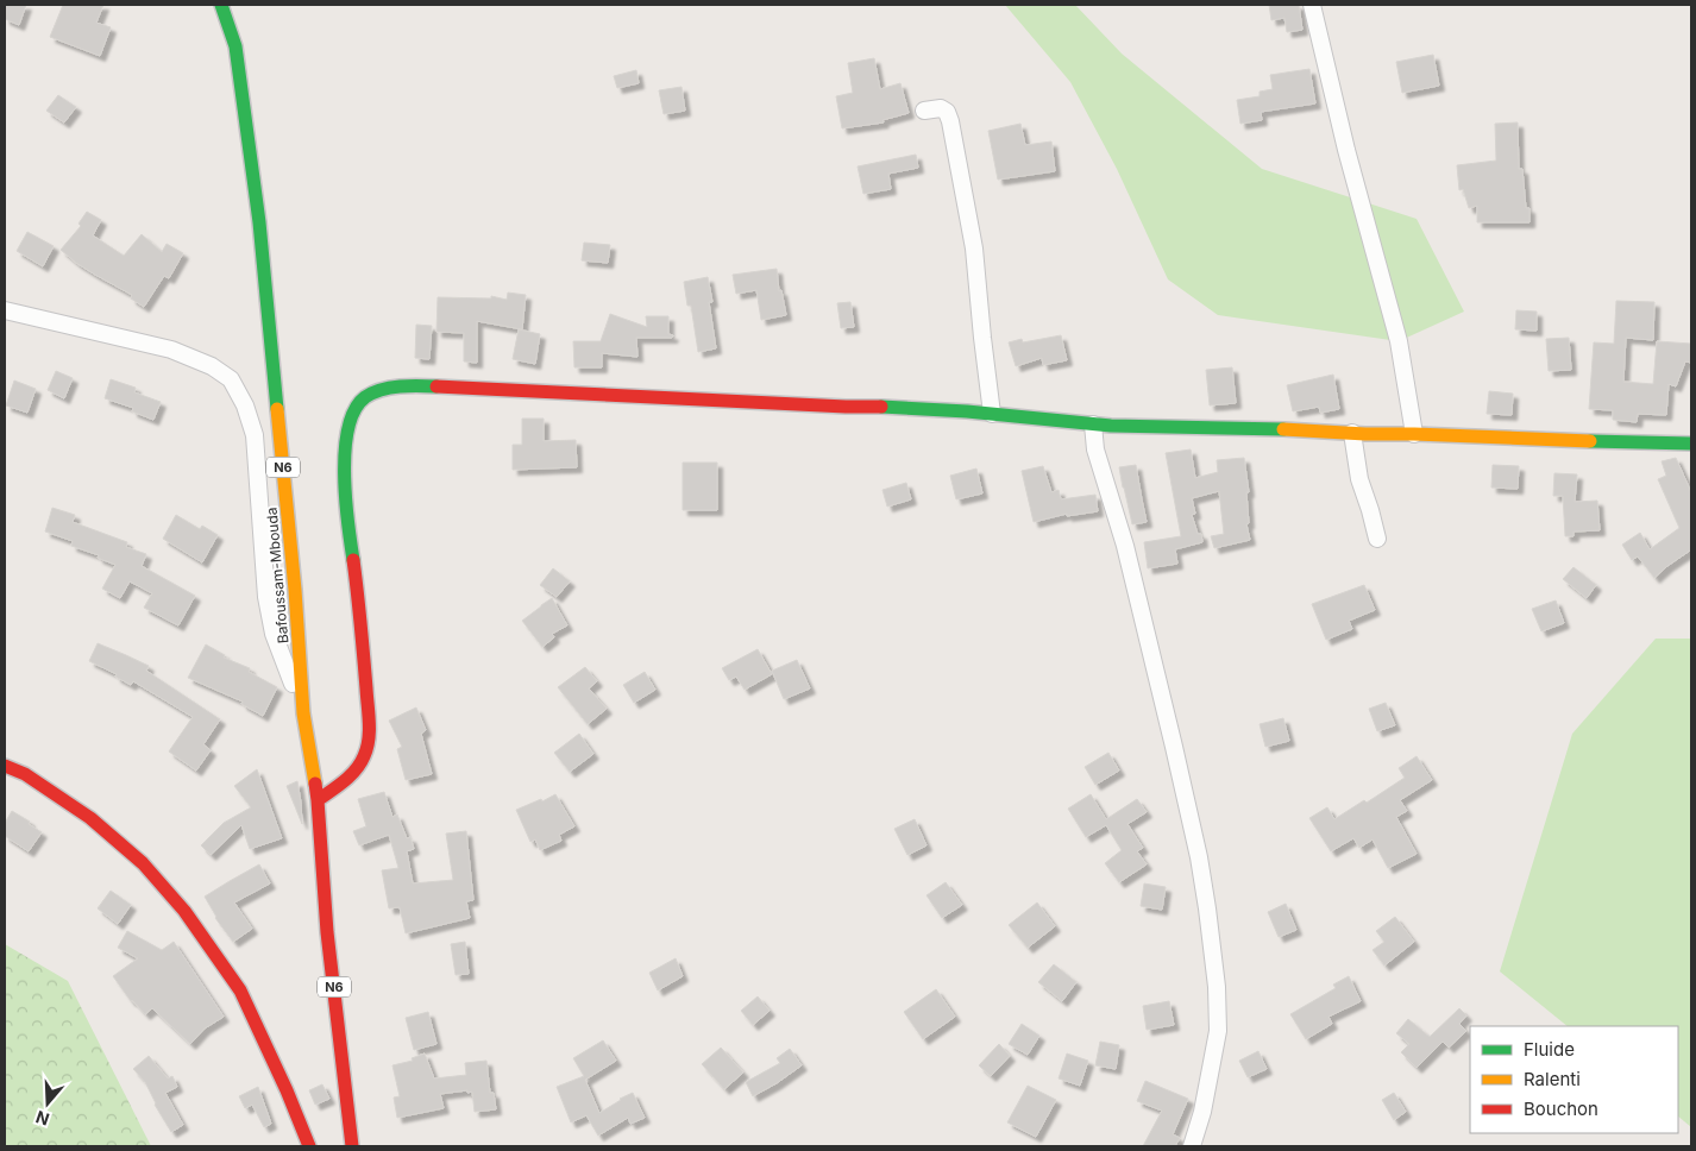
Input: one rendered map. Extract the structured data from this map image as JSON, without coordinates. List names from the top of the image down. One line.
{"streets":{"main road":["N6","Bafoussam-Mbouda"]},"legend":["Fluide","Ralenti","Bouchon"],"north":"bottom"}
